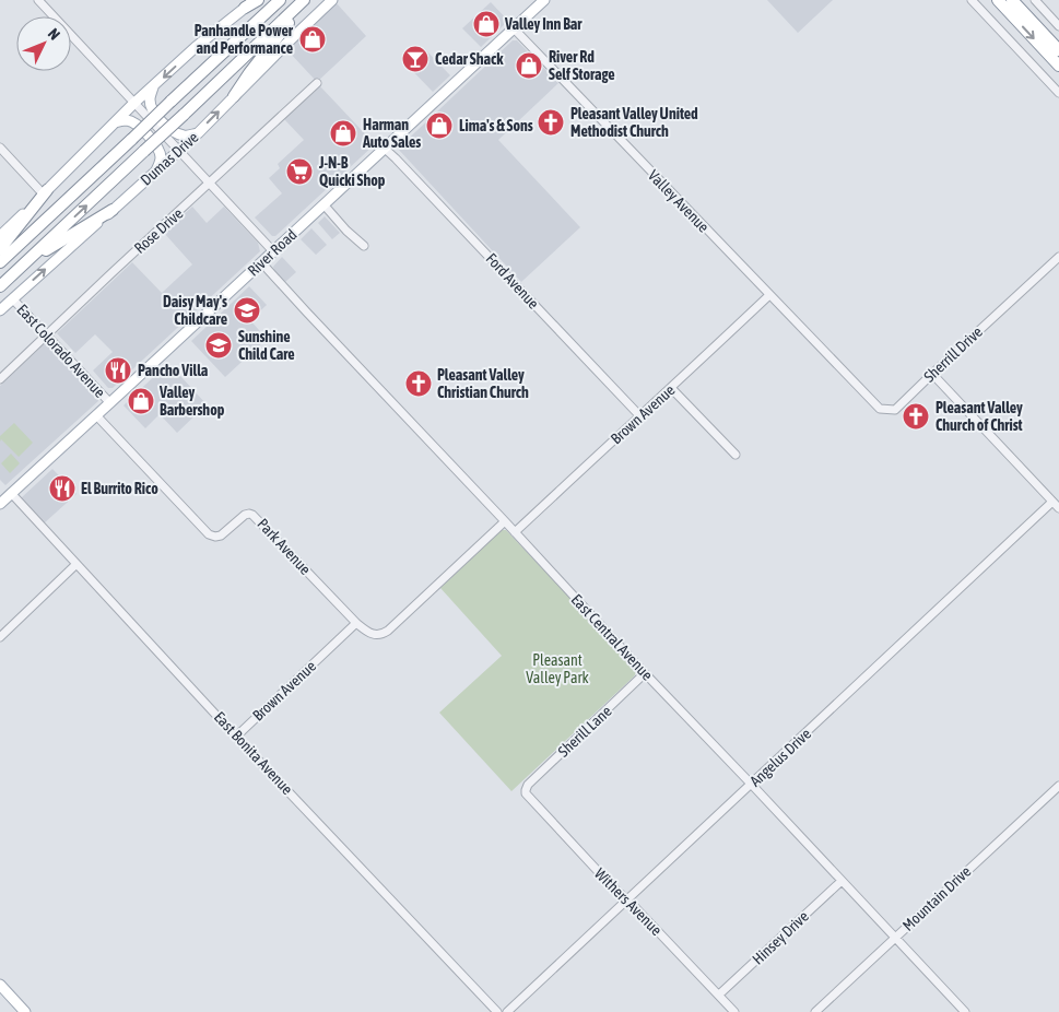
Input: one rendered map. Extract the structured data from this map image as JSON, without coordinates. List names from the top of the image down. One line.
{"streets":{"main road":["Dumas Drive","River Road"],"street":["Valley Avenue","Rose Drive","Ford Avenue","East Colorado Avenue","Sherrill Drive","Brown Avenue","Park Avenue","East Central Avenue","Sherill Lane","East Bonita Avenue","Angelus Drive","Mountain Drive","Withers Avenue","Hinsey Drive"]},"crossings":[["Dumas Drive","East Colorado Avenue"],["Valley Avenue","River Road"],["Valley Avenue","Sherrill Drive"],["Valley Avenue","Brown Avenue"],["Rose Drive","East Colorado Avenue"],["River Road","Ford Avenue"],["River Road","East Colorado Avenue"],["River Road","Park Avenue"],["River Road","East Central Avenue"],["River Road","East Bonita Avenue"],["Ford Avenue","Brown Avenue"],["Brown Avenue","Park Avenue"],["Brown Avenue","East Central Avenue"],["Brown Avenue","East Bonita Avenue"],["Park Avenue","East Central Avenue"],["East Central Avenue","Sherill Lane"],["East Central Avenue","Angelus Drive"],["East Central Avenue","Mountain Drive"],["East Central Avenue","Hinsey Drive"],["Sherill Lane","Withers Avenue"],["Angelus Drive","Withers Avenue"],["Withers Avenue","Hinsey Drive"]],"parks":["Pleasant Valley Park"],"places":{"shop":["Valley Inn Bar","Panhandle Power and Performance","River Rd Self Storage","Lima's & Sons","Harman Auto Sales","Valley Barbershop"],"bar":["Cedar Shack"],"church":["Pleasant Valley United Methodist Church","Pleasant Valley Christian Church","Pleasant Valley Church of Christ"],"supermarket":["J-N-B Quicki Shop"],"school or university":["Daisy May's Childcare","Sunshine Child Care"],"restaurant":["Pancho Villa","El Burrito Rico"]},"north":"top right"}
